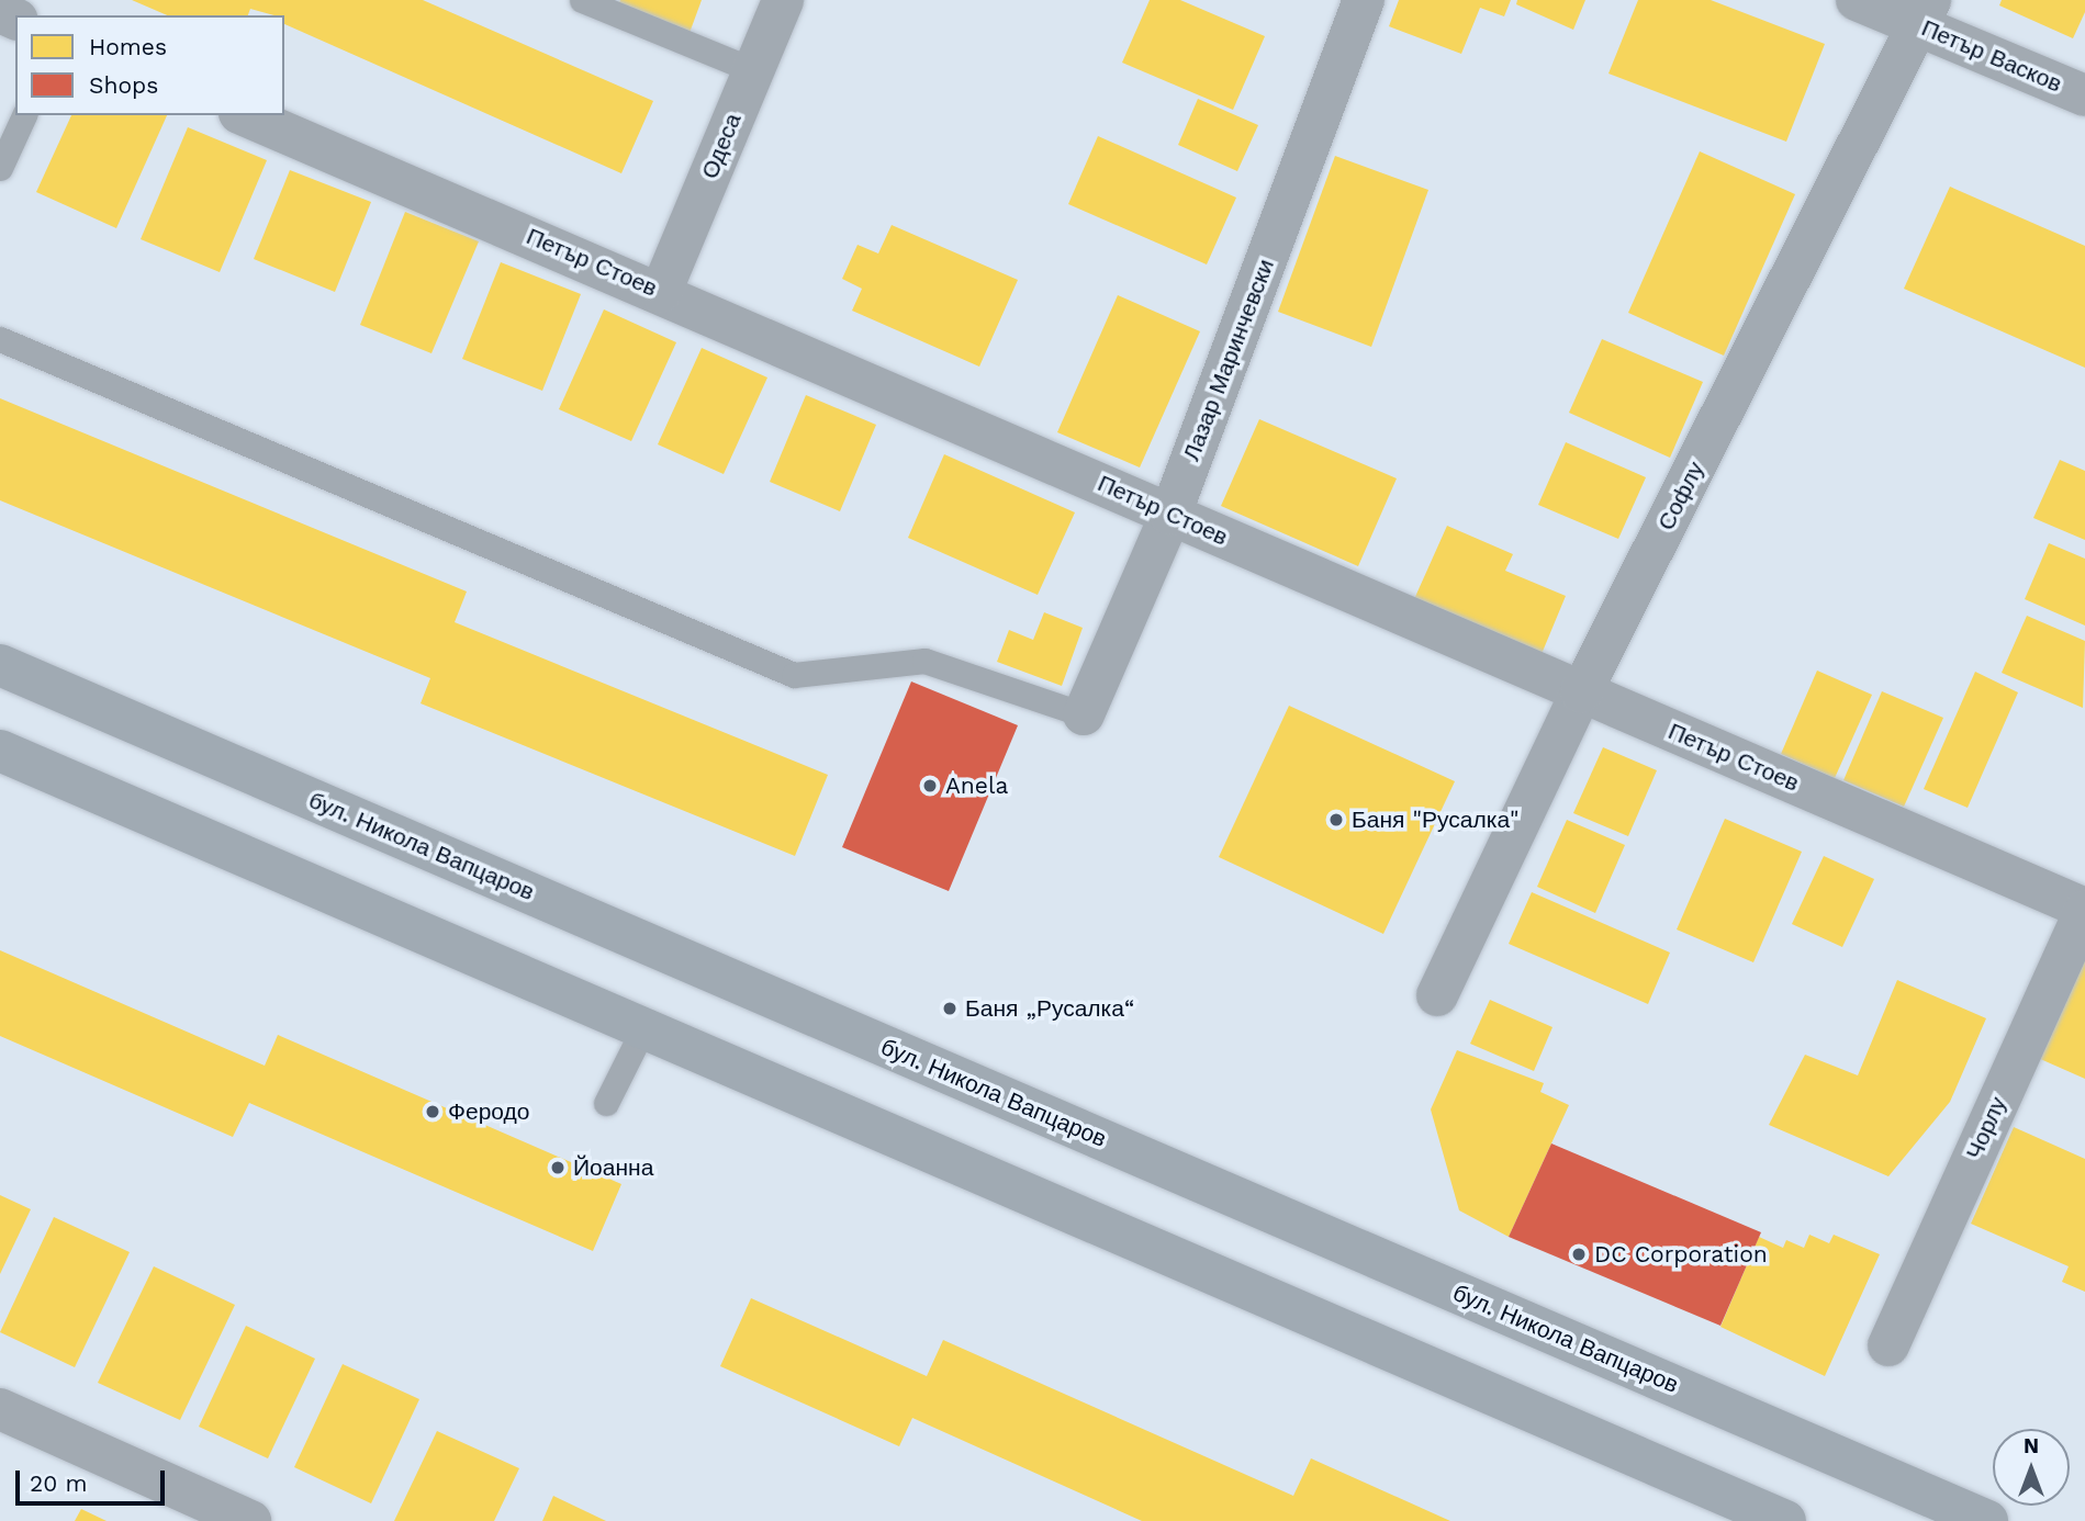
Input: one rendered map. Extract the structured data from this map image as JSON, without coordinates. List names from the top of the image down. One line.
{"streets":{"street":["Петър Васков","Одеса","Петър Стоев","Лазар Маринчевски","Софлу","бул. Никола Вапцаров","Чорлу"]},"crossings":[["Петър Васков","Софлу"],["Одеса","Петър Стоев"],["Петър Стоев","Лазар Маринчевски"],["Петър Стоев","Софлу"],["Петър Стоев","Чорлу"]],"places":["Anela","Баня \"Русалка\"","Баня „Русалка“","Феродо","Йоанна","DC Corporation"],"legend":["Homes","Shops"],"scale_bar":"20 m","north":"top"}
